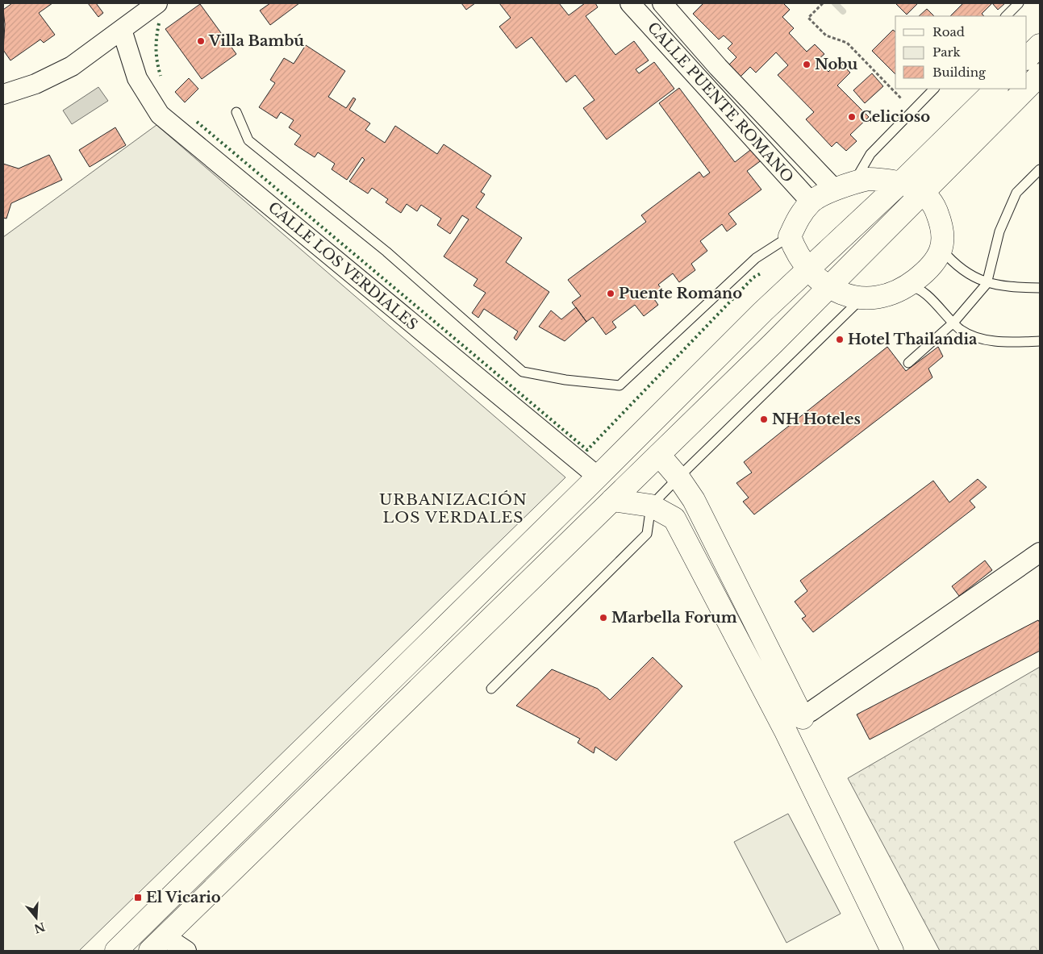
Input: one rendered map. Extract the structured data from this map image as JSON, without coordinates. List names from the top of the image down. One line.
{"streets":{"street":["CALLE PUENTE ROMANO","CALLE LOS VERDIALES"]},"districts":["URBANIZACIÓN LOS VERDALES"],"places":{"other":["Villa Bambú","Nobu","Celicioso","Puente Romano","Hotel Thailandia","NH Hoteles","Marbella Forum"],"transit":["El Vicario"]},"legend":["Road","Park","Building"],"north":"bottom"}
